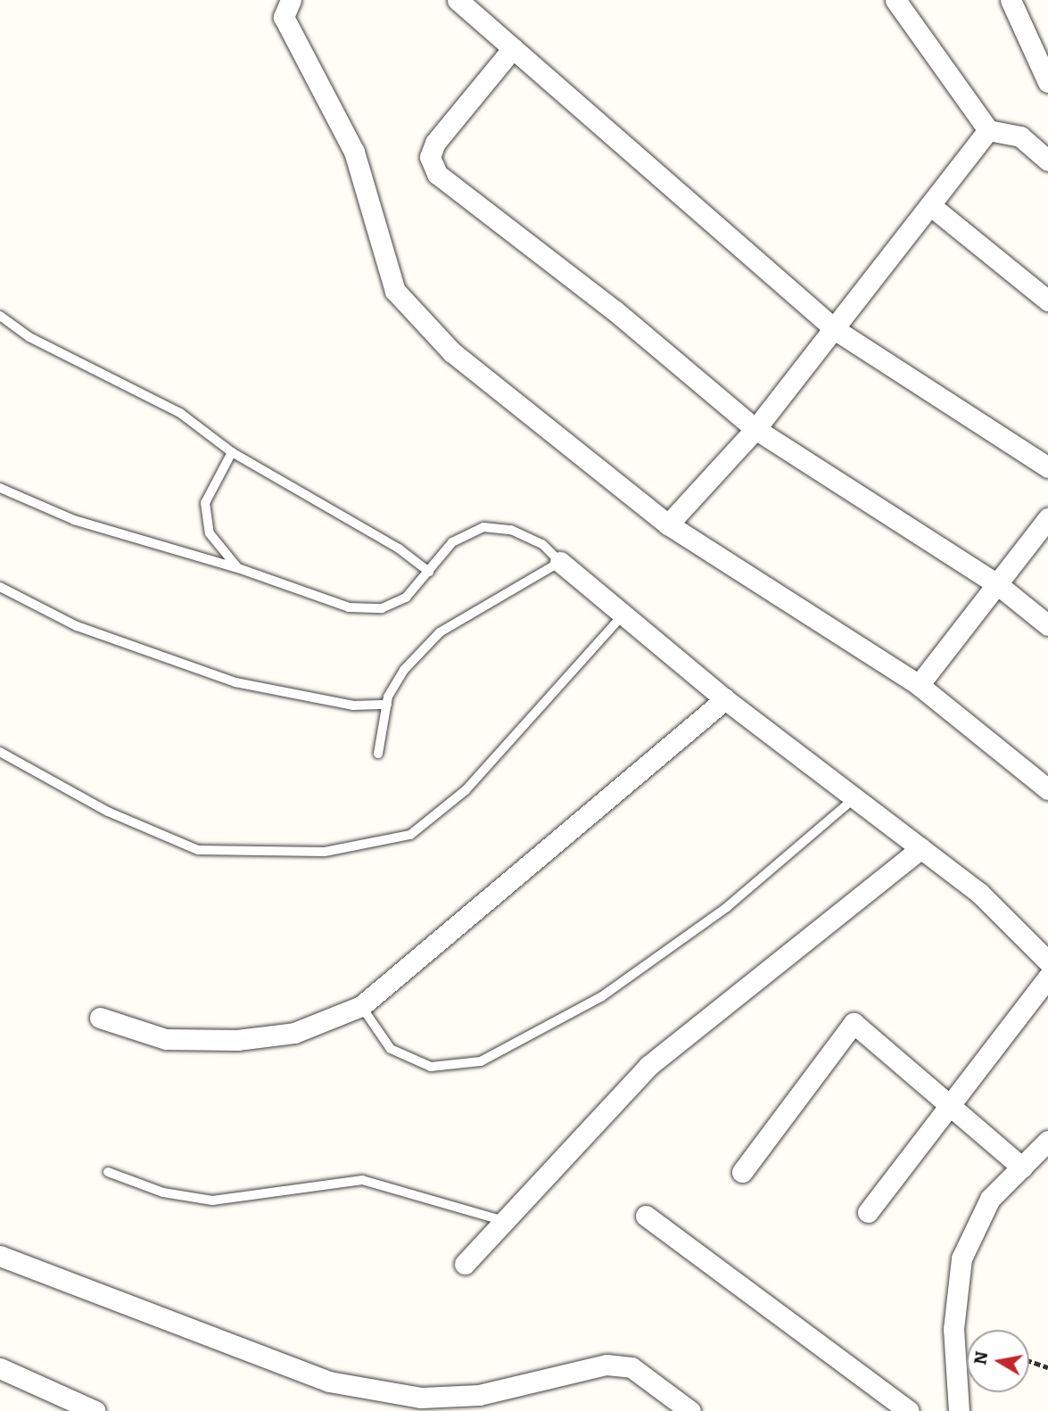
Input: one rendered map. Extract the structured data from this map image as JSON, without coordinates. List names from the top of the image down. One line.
{"north":"left"}
